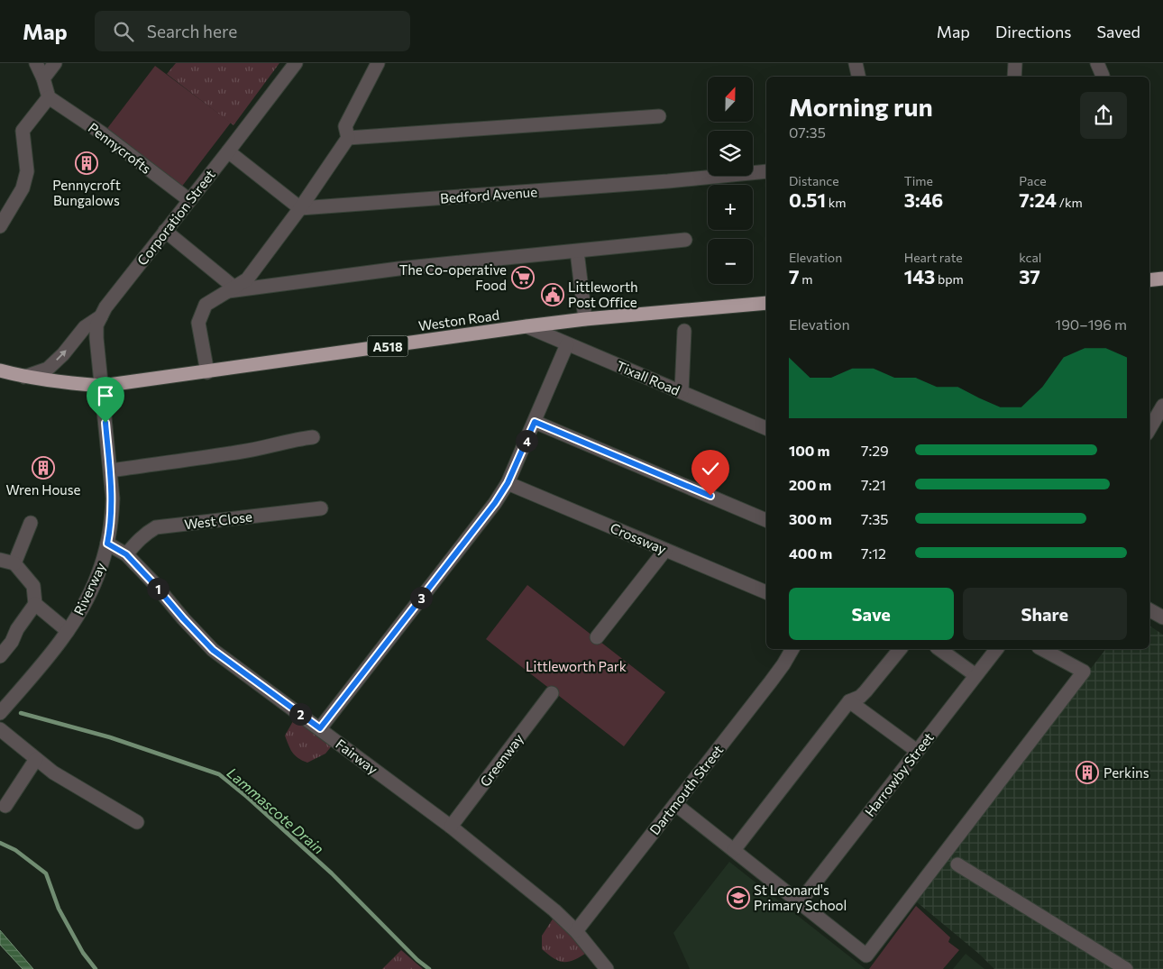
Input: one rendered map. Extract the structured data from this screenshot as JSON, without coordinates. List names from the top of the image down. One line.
{"streets":{"highway":["Weston Road","A518"],"street":["Pennycrofts","Bedford Avenue","Corporation Street","Tixall Road","West Close","Crossway","Riverway","Fairway","Greenway","Harrowby Street","Dartmouth Street"]},"crossings":[["Pennycrofts","Corporation Street"],["Corporation Street","Weston Road"],["Corporation Street","Riverway"],["Weston Road","Tixall Road"],["Weston Road","Riverway"],["West Close","Fairway"],["Riverway","Fairway"],["Fairway","Greenway"],["Fairway","Dartmouth Street"]],"water":["Lammascote Drain"],"parks":["Littleworth Park"],"places":{"building":["Pennycroft Bungalows","Wren House","Perkins"],"supermarket":["The Co-operative Food"],"public building":["Littleworth Post Office"],"school or university":["St Leonard's Primary School"]},"north":"top","page":{"header":"Map","search":"Search here","nav":["Map","Directions","Saved"],"map_buttons":["+","−"],"heading":["Morning run","07:35"],"stats":[["Distance","0.51 km"],["Time","3:46"],["Pace","7:24 /km"],["Elevation","7 m"],["Heart rate","143 bpm"],["kcal","37"]],"chart":["Elevation","190–196 m"],"pins":["4","1","3","2"],"list":[{"name":"100 m","note":"7:29"},{"name":"200 m","note":"7:21"},{"name":"300 m","note":"7:35"},{"name":"400 m","note":"7:12"}],"buttons":["Save","Share"]}}
